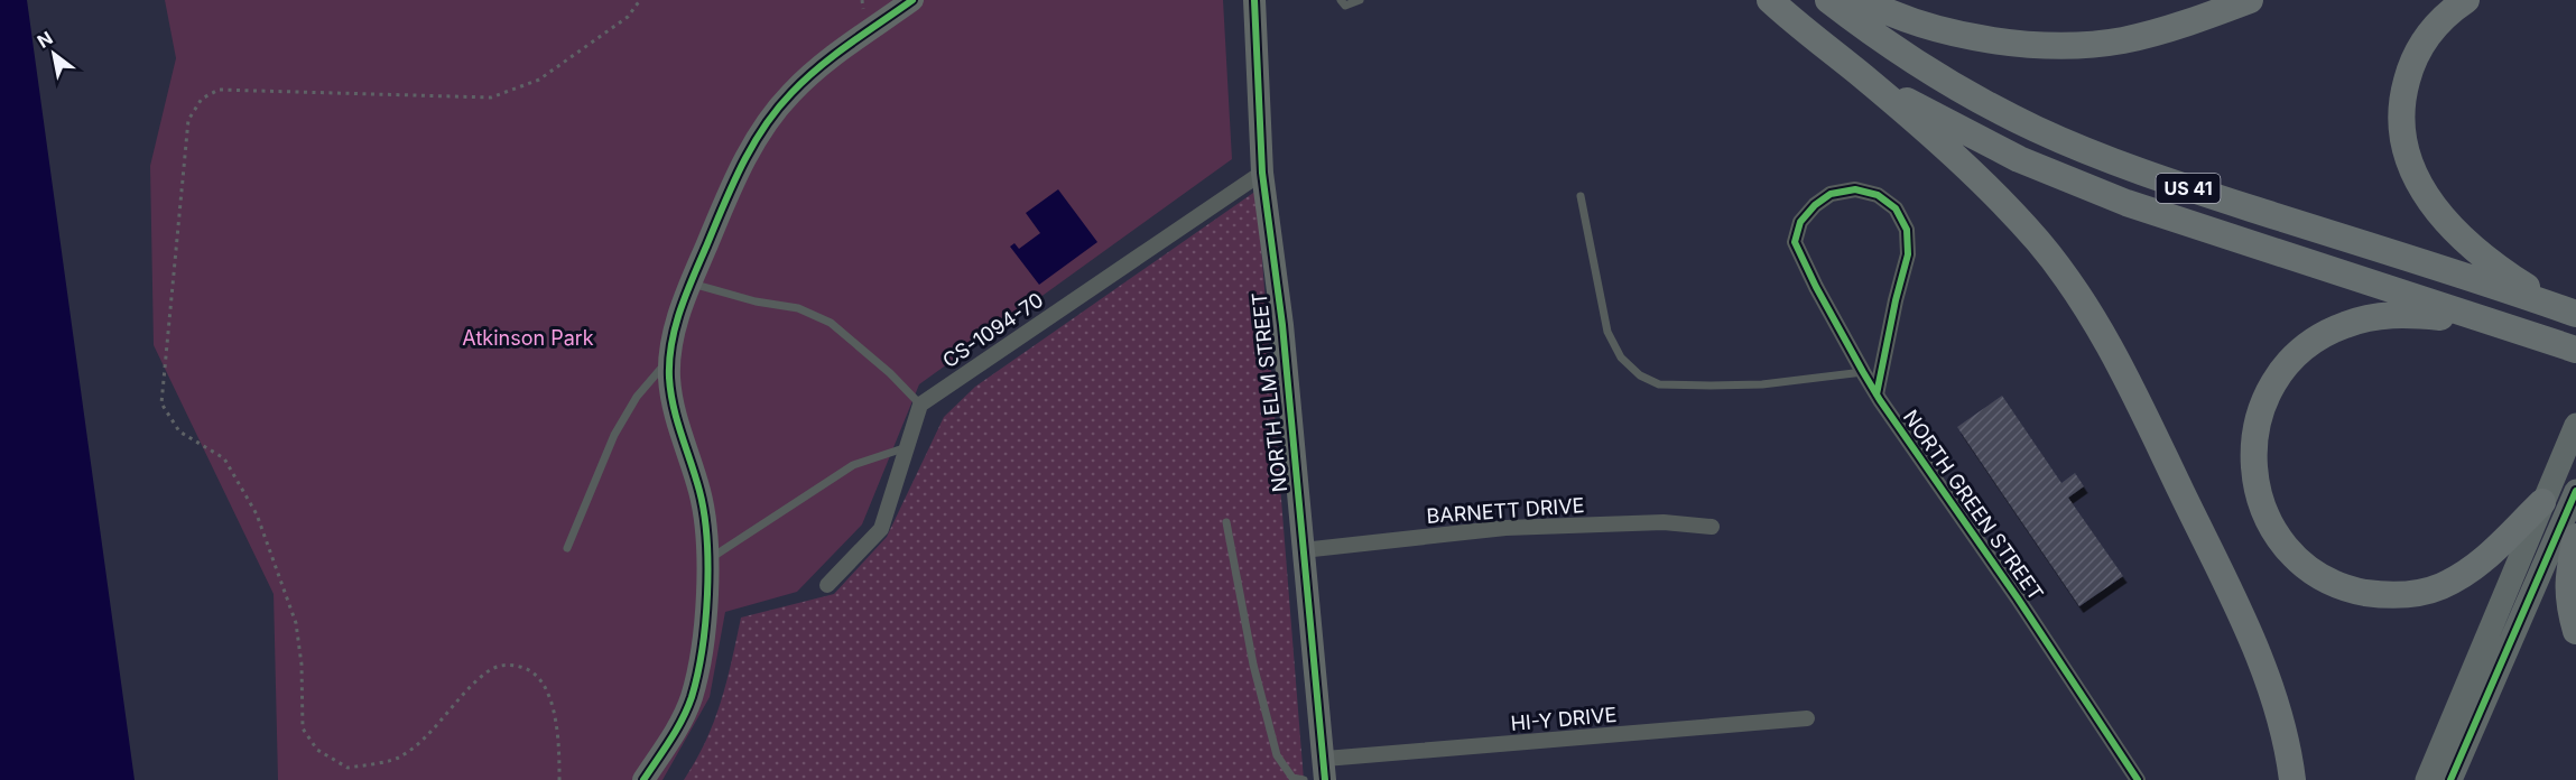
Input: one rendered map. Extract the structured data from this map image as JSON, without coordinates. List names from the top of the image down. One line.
{"streets":{"highway":["US 41"],"street":["CS-1094-70","NORTH ELM STREET","NORTH GREEN STREET","BARNETT DRIVE","HI-Y DRIVE"]},"crossings":[["CS-1094-70","NORTH ELM STREET"],["NORTH ELM STREET","BARNETT DRIVE"],["NORTH ELM STREET","HI-Y DRIVE"]],"parks":["Atkinson Park"],"north":"top left"}
